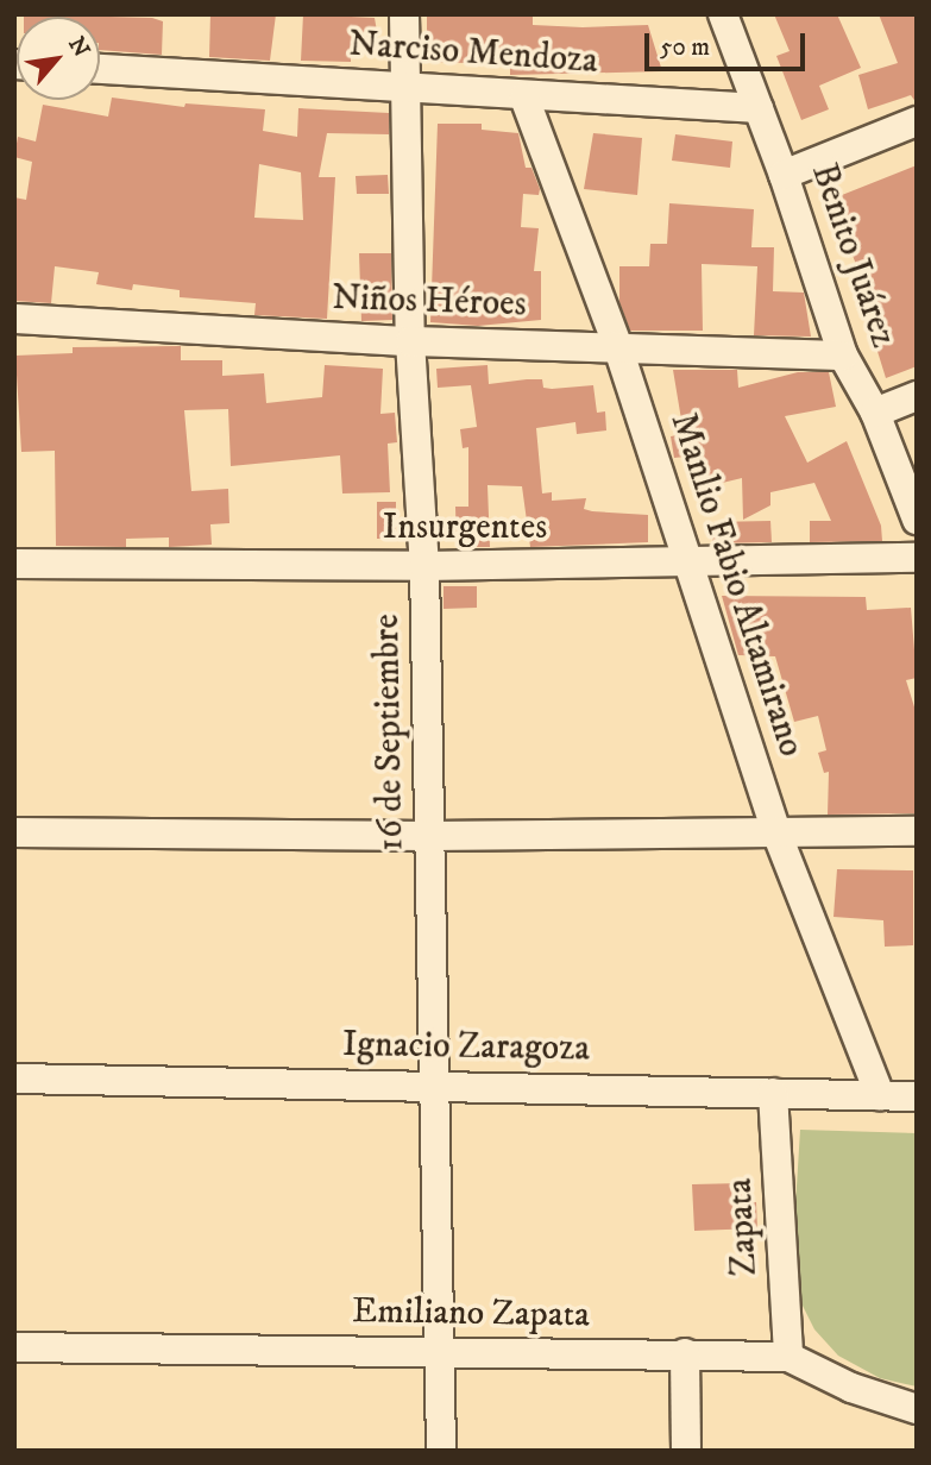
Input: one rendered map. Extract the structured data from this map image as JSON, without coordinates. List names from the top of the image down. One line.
{"streets":{"street":["Narciso Mendoza","Benito Juárez","Niños Héroes","Insurgentes","Manlio Fabio Altamirano","16 de Septiembre","Ignacio Zaragoza","Zapata","Emiliano Zapata"]},"crossings":[["Narciso Mendoza","Benito Juárez"],["Narciso Mendoza","Manlio Fabio Altamirano"],["Narciso Mendoza","16 de Septiembre"],["Benito Juárez","Niños Héroes"],["Niños Héroes","Manlio Fabio Altamirano"],["Niños Héroes","16 de Septiembre"],["Insurgentes","Manlio Fabio Altamirano"],["Insurgentes","16 de Septiembre"],["Manlio Fabio Altamirano","Ignacio Zaragoza"],["16 de Septiembre","Ignacio Zaragoza"],["16 de Septiembre","Emiliano Zapata"],["Ignacio Zaragoza","Zapata"],["Zapata","Emiliano Zapata"]],"scale_bar":"50 m","north":"top right"}
